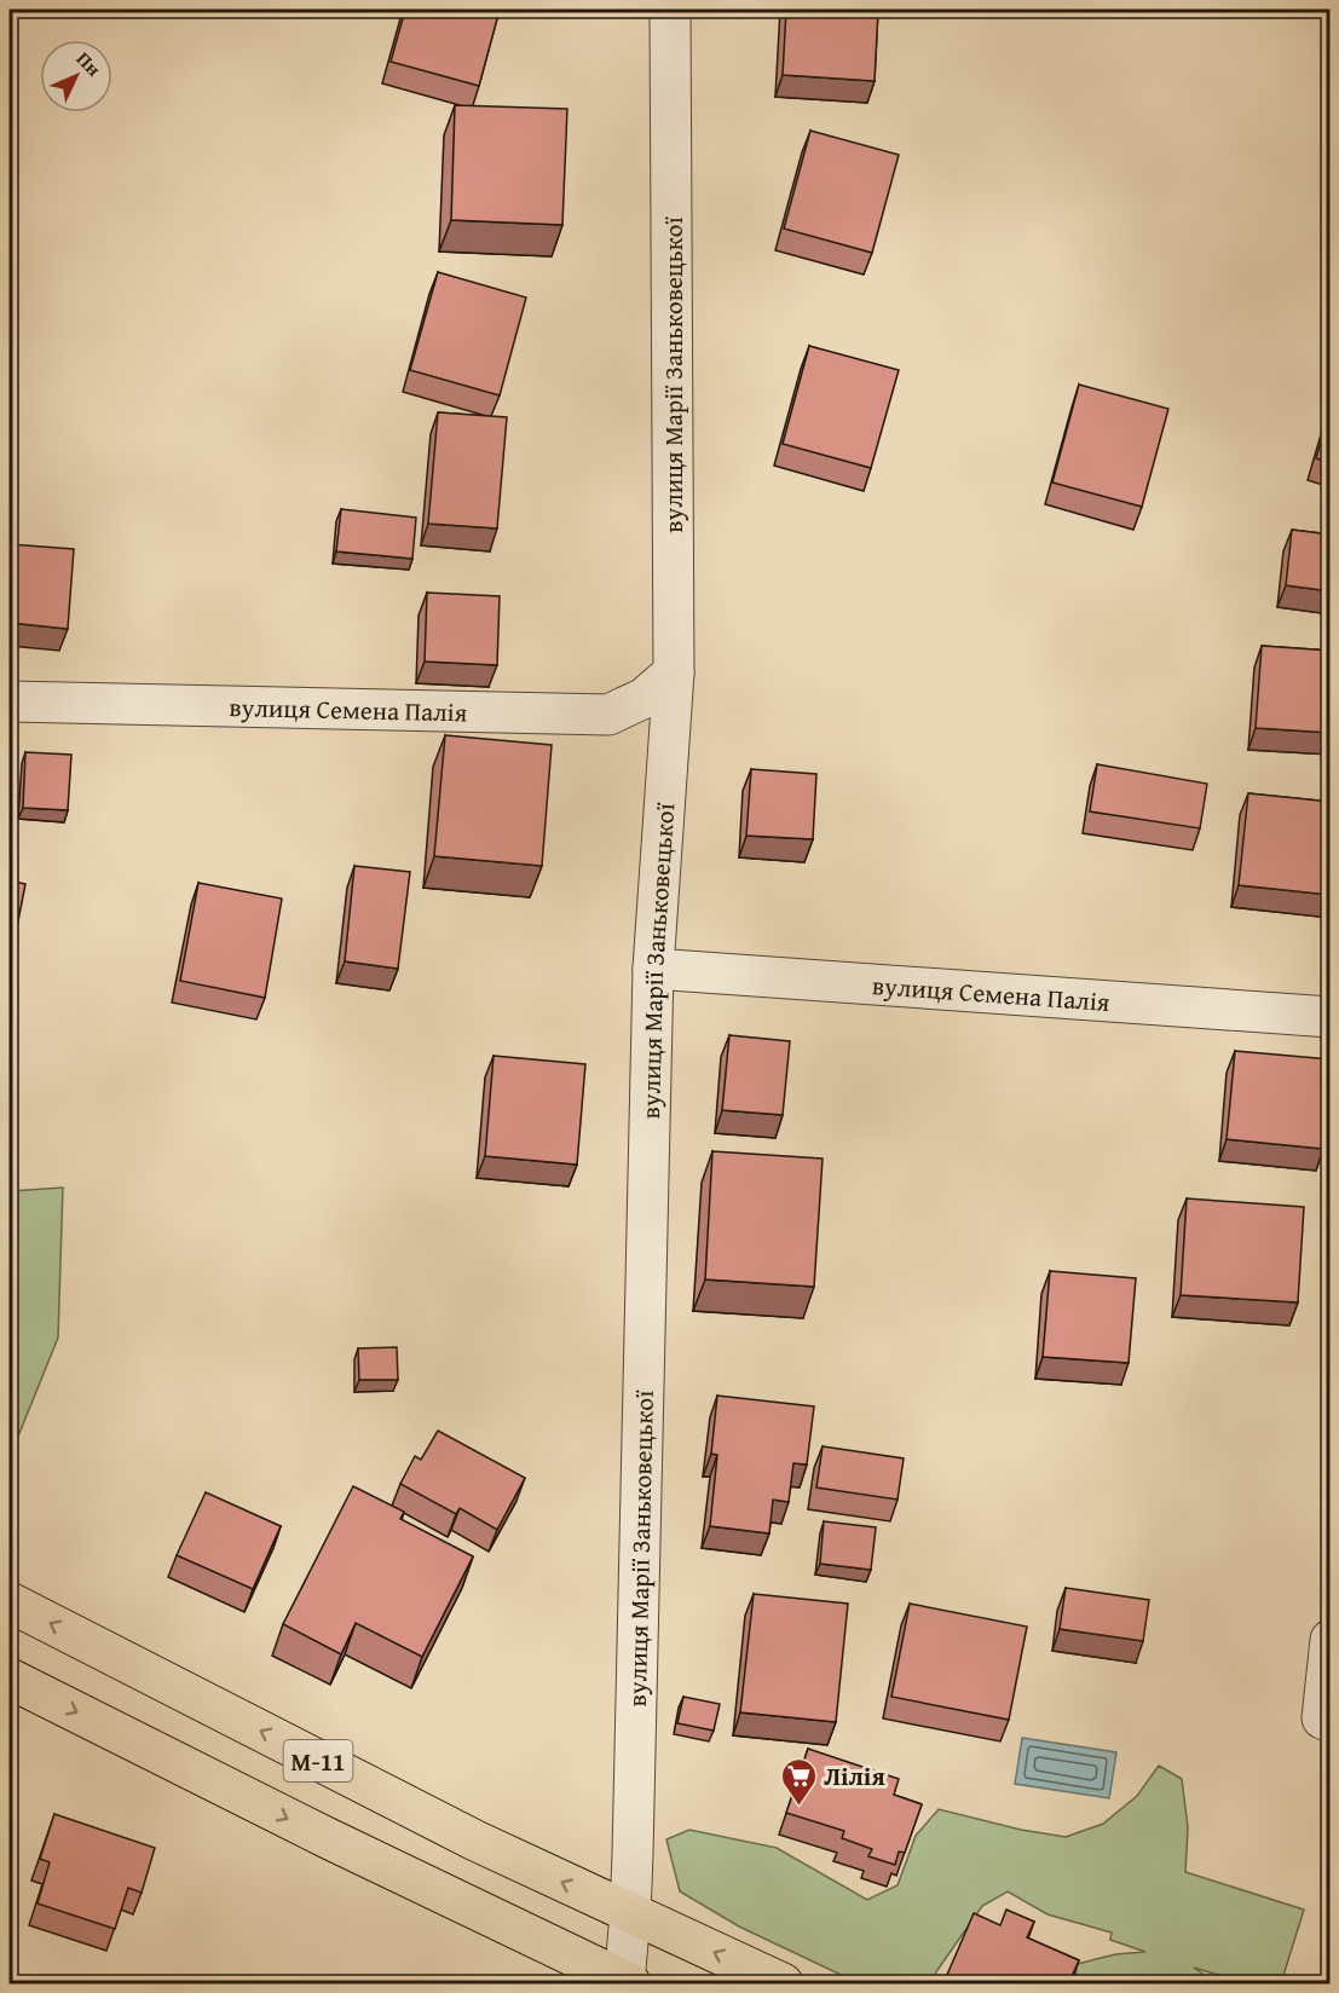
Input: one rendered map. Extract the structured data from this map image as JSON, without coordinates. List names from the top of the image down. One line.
{"streets":{"highway":["М-11"],"street":["вулиця Марії Заньковецької","вулиця Семена Палія"]},"crossings":[["вулиця Марії Заньковецької","вулиця Семена Палія"],["вулиця Марії Заньковецької","М-11"]],"places":{"supermarket":["Лілія"]},"north":"top right"}
